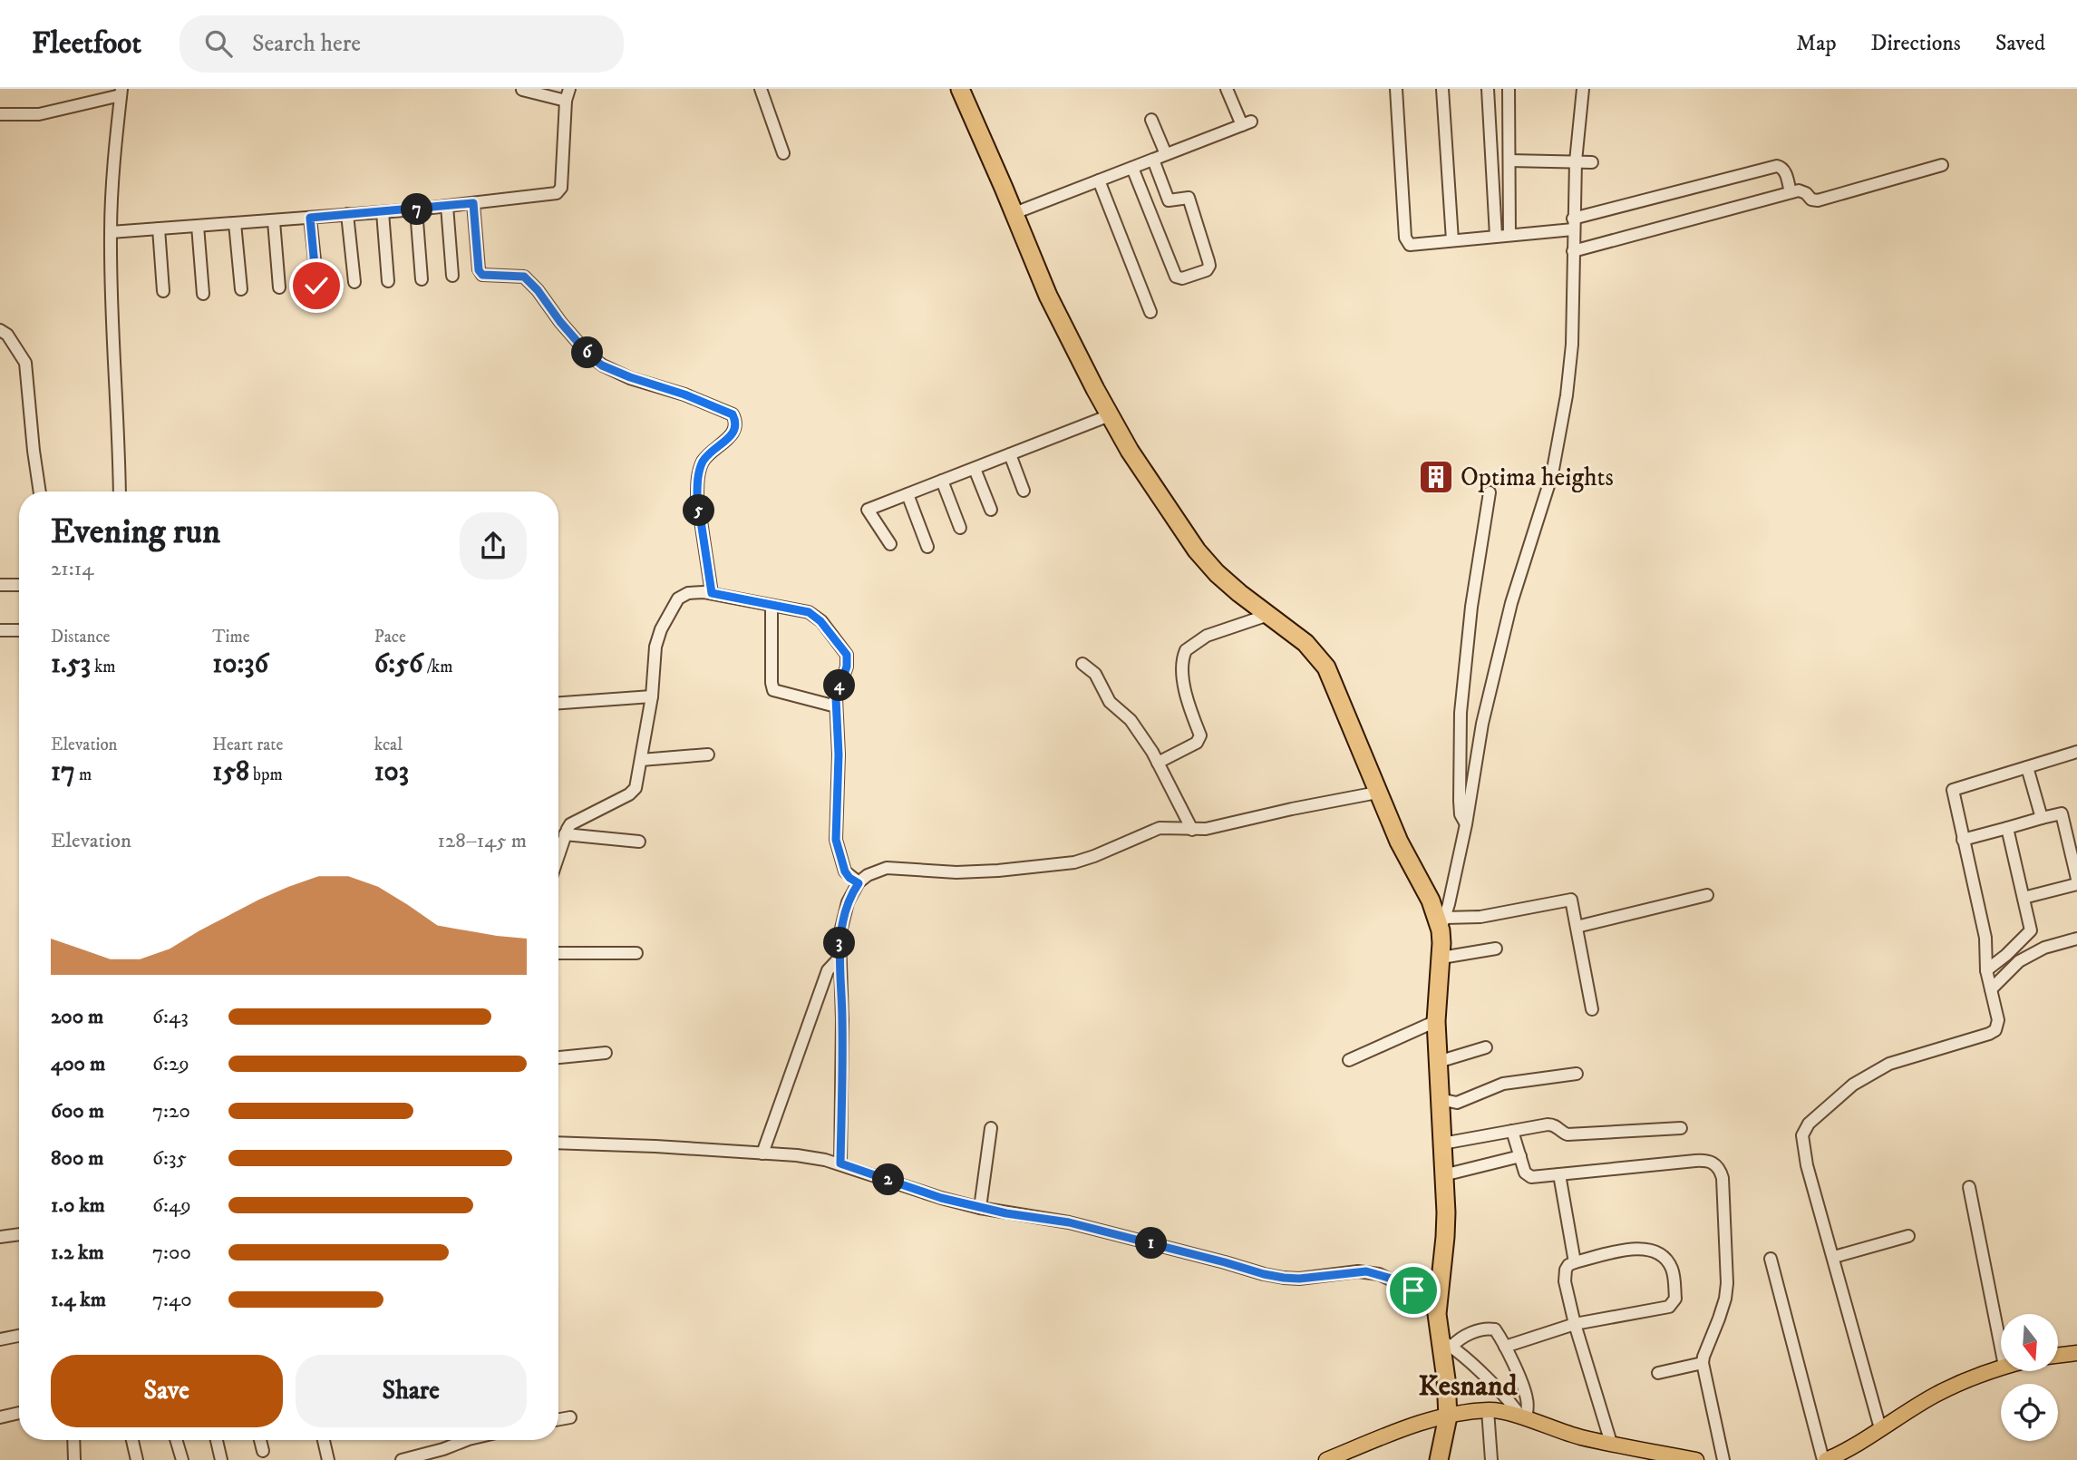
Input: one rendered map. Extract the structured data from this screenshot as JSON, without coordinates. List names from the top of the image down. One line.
{"districts":["Kesnand"],"places":{"building":["Optima heights"]},"north":"bottom","page":{"header":"Fleetfoot","search":"Search here","nav":["Map","Directions","Saved"],"pins":["7","6","5","4","3","2","1"],"heading":["Evening run","21:14"],"stats":[["Distance","1.53 km"],["Time","10:36"],["Pace","6:56 /km"],["Elevation","17 m"],["Heart rate","158 bpm"],["kcal","103"]],"chart":["Elevation","128–145 m"],"list":[{"name":"200 m","note":"6:43"},{"name":"400 m","note":"6:29"},{"name":"600 m","note":"7:20"},{"name":"800 m","note":"6:35"},{"name":"1.0 km","note":"6:49"},{"name":"1.2 km","note":"7:00"},{"name":"1.4 km","note":"7:40"}],"buttons":["Save","Share"]}}
